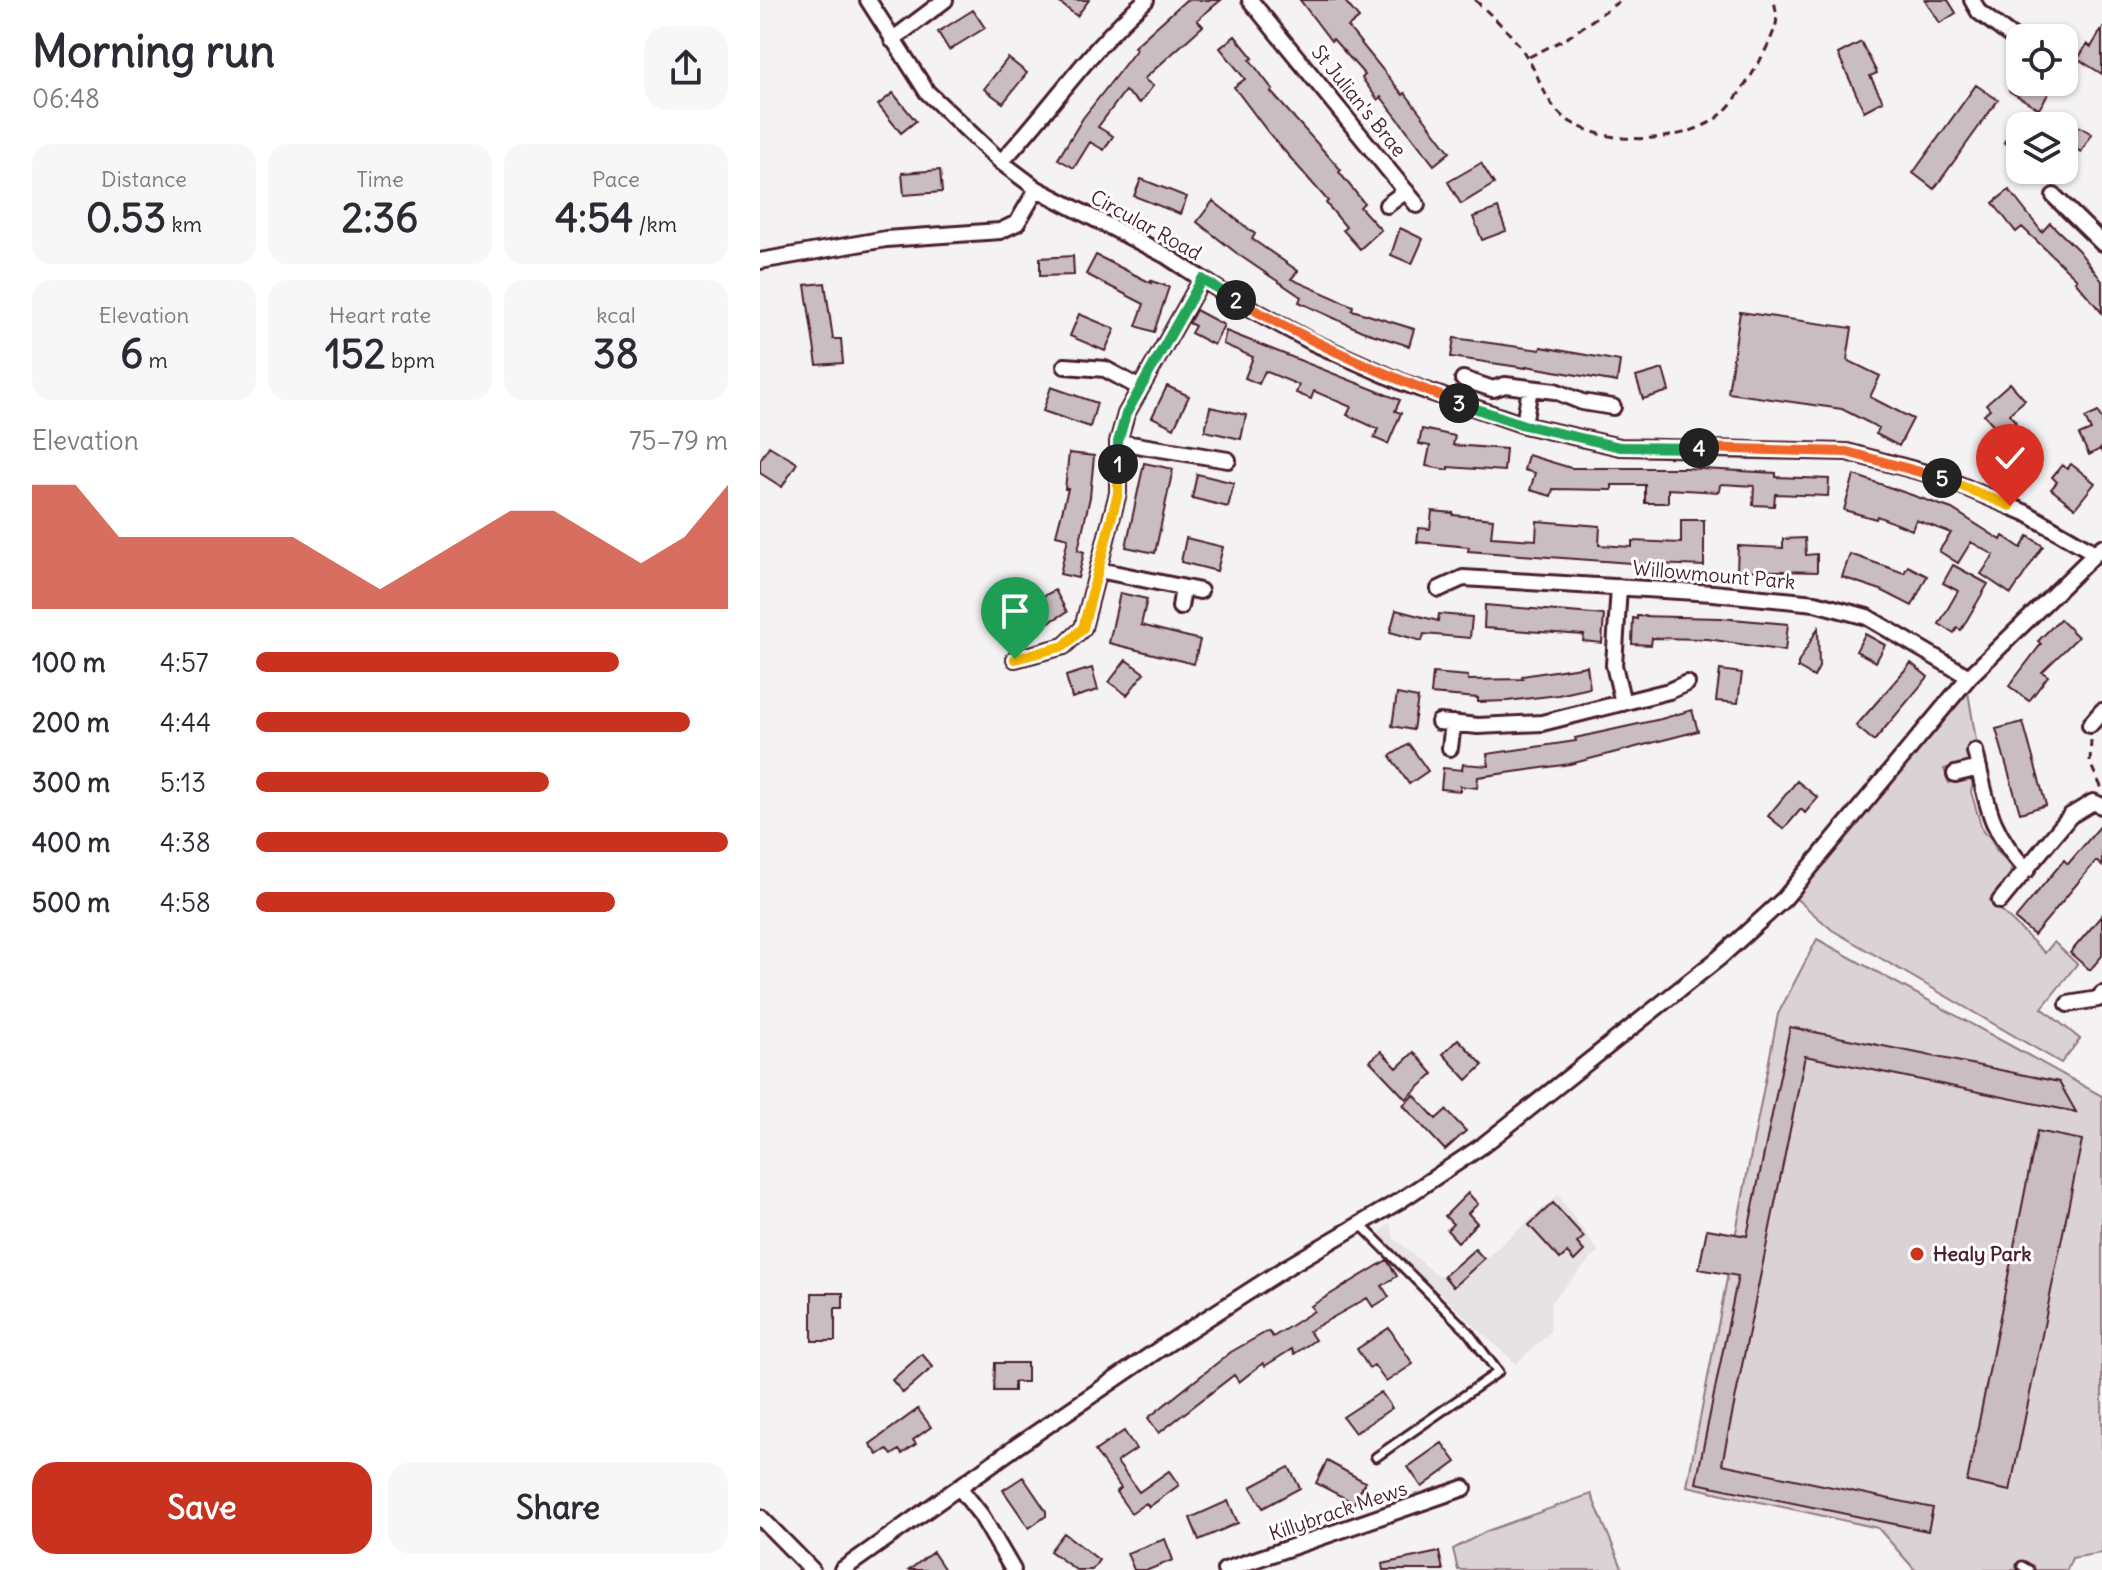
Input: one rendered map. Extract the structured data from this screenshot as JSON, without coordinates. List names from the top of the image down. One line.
{"streets":{"street":["St Julian's Brae","Circular Road","Willowmount Park","Killybrack Mews"]},"places":["Healy Park"],"page":{"heading":["Morning run","06:48"],"stats":[["Distance","0.53 km"],["Time","2:36"],["Pace","4:54 /km"],["Elevation","6 m"],["Heart rate","152 bpm"],["kcal","38"]],"pins":["2","3","4","1","5"],"chart":["Elevation","75–79 m"],"list":[{"name":"100 m","note":"4:57"},{"name":"200 m","note":"4:44"},{"name":"300 m","note":"5:13"},{"name":"400 m","note":"4:38"},{"name":"500 m","note":"4:58"}],"buttons":["Save","Share"]}}
